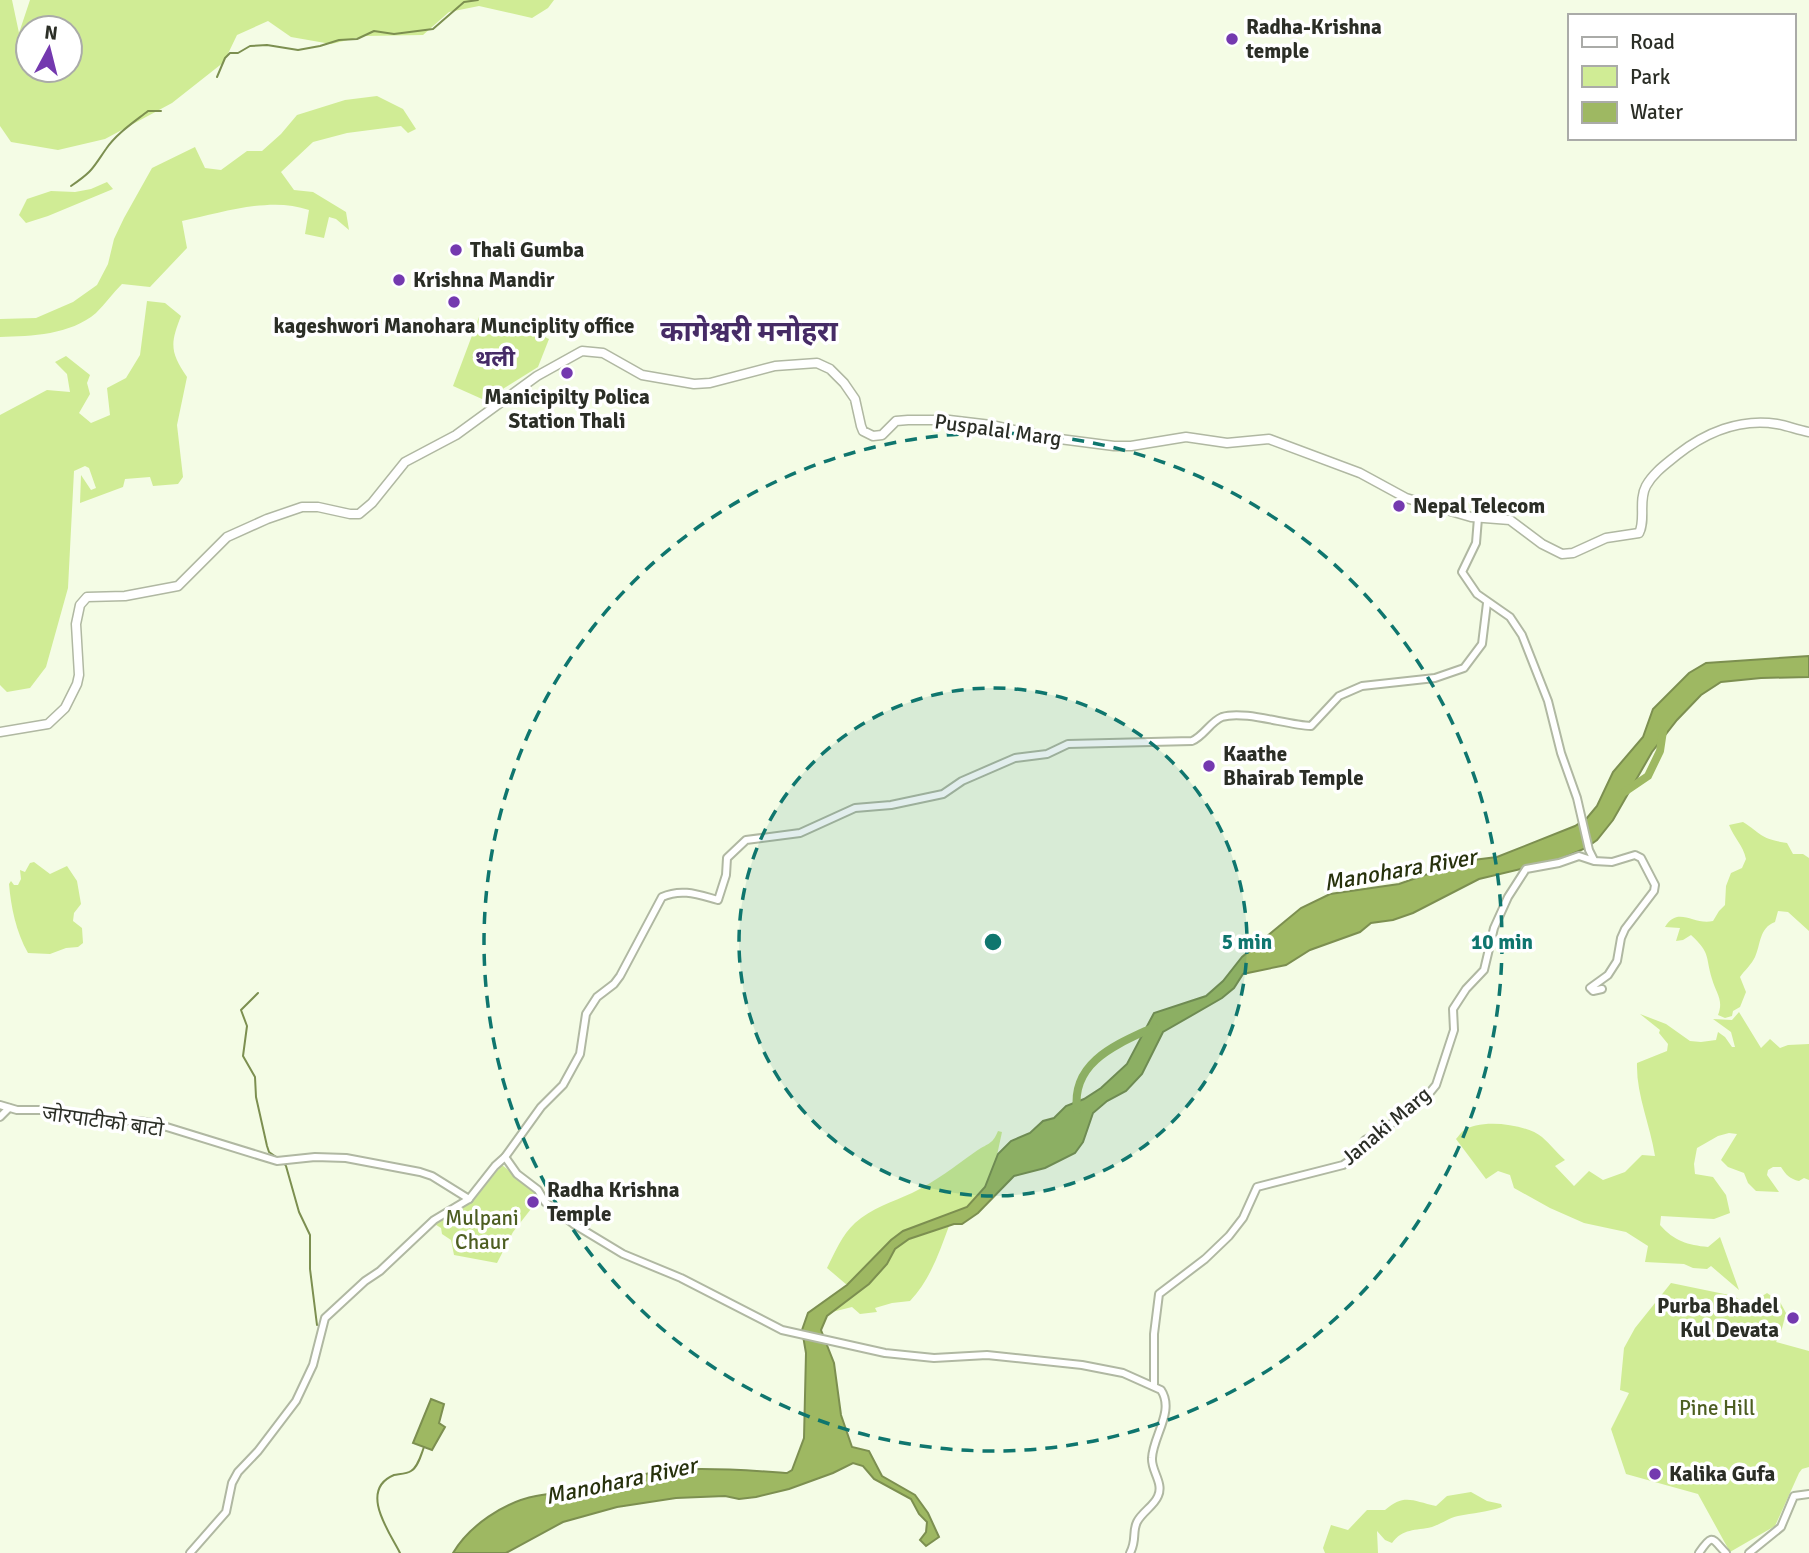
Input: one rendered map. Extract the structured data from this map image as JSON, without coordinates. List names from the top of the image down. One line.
{"streets":{"main road":["Puspalal Marg"],"street":["जोरपाटीको बाटो","Janaki Marg"]},"districts":["कागेश्वरी मनोहरा","थली"],"water":["Manohara River"],"parks":["Mulpani Chaur","Pine Hill"],"places":["Radha-Krishna temple","Thali Gumba","Krishna Mandir","kageshwori Manohara Munciplity office","Manicipilty Polica Station Thali","Nepal Telecom","Kaathe Bhairab Temple","Radha Krishna Temple","Purba Bhadel Kul Devata","Kalika Gufa"],"legend":["Road","Park","Water"],"north":"top","rings":["5 min","10 min"]}
